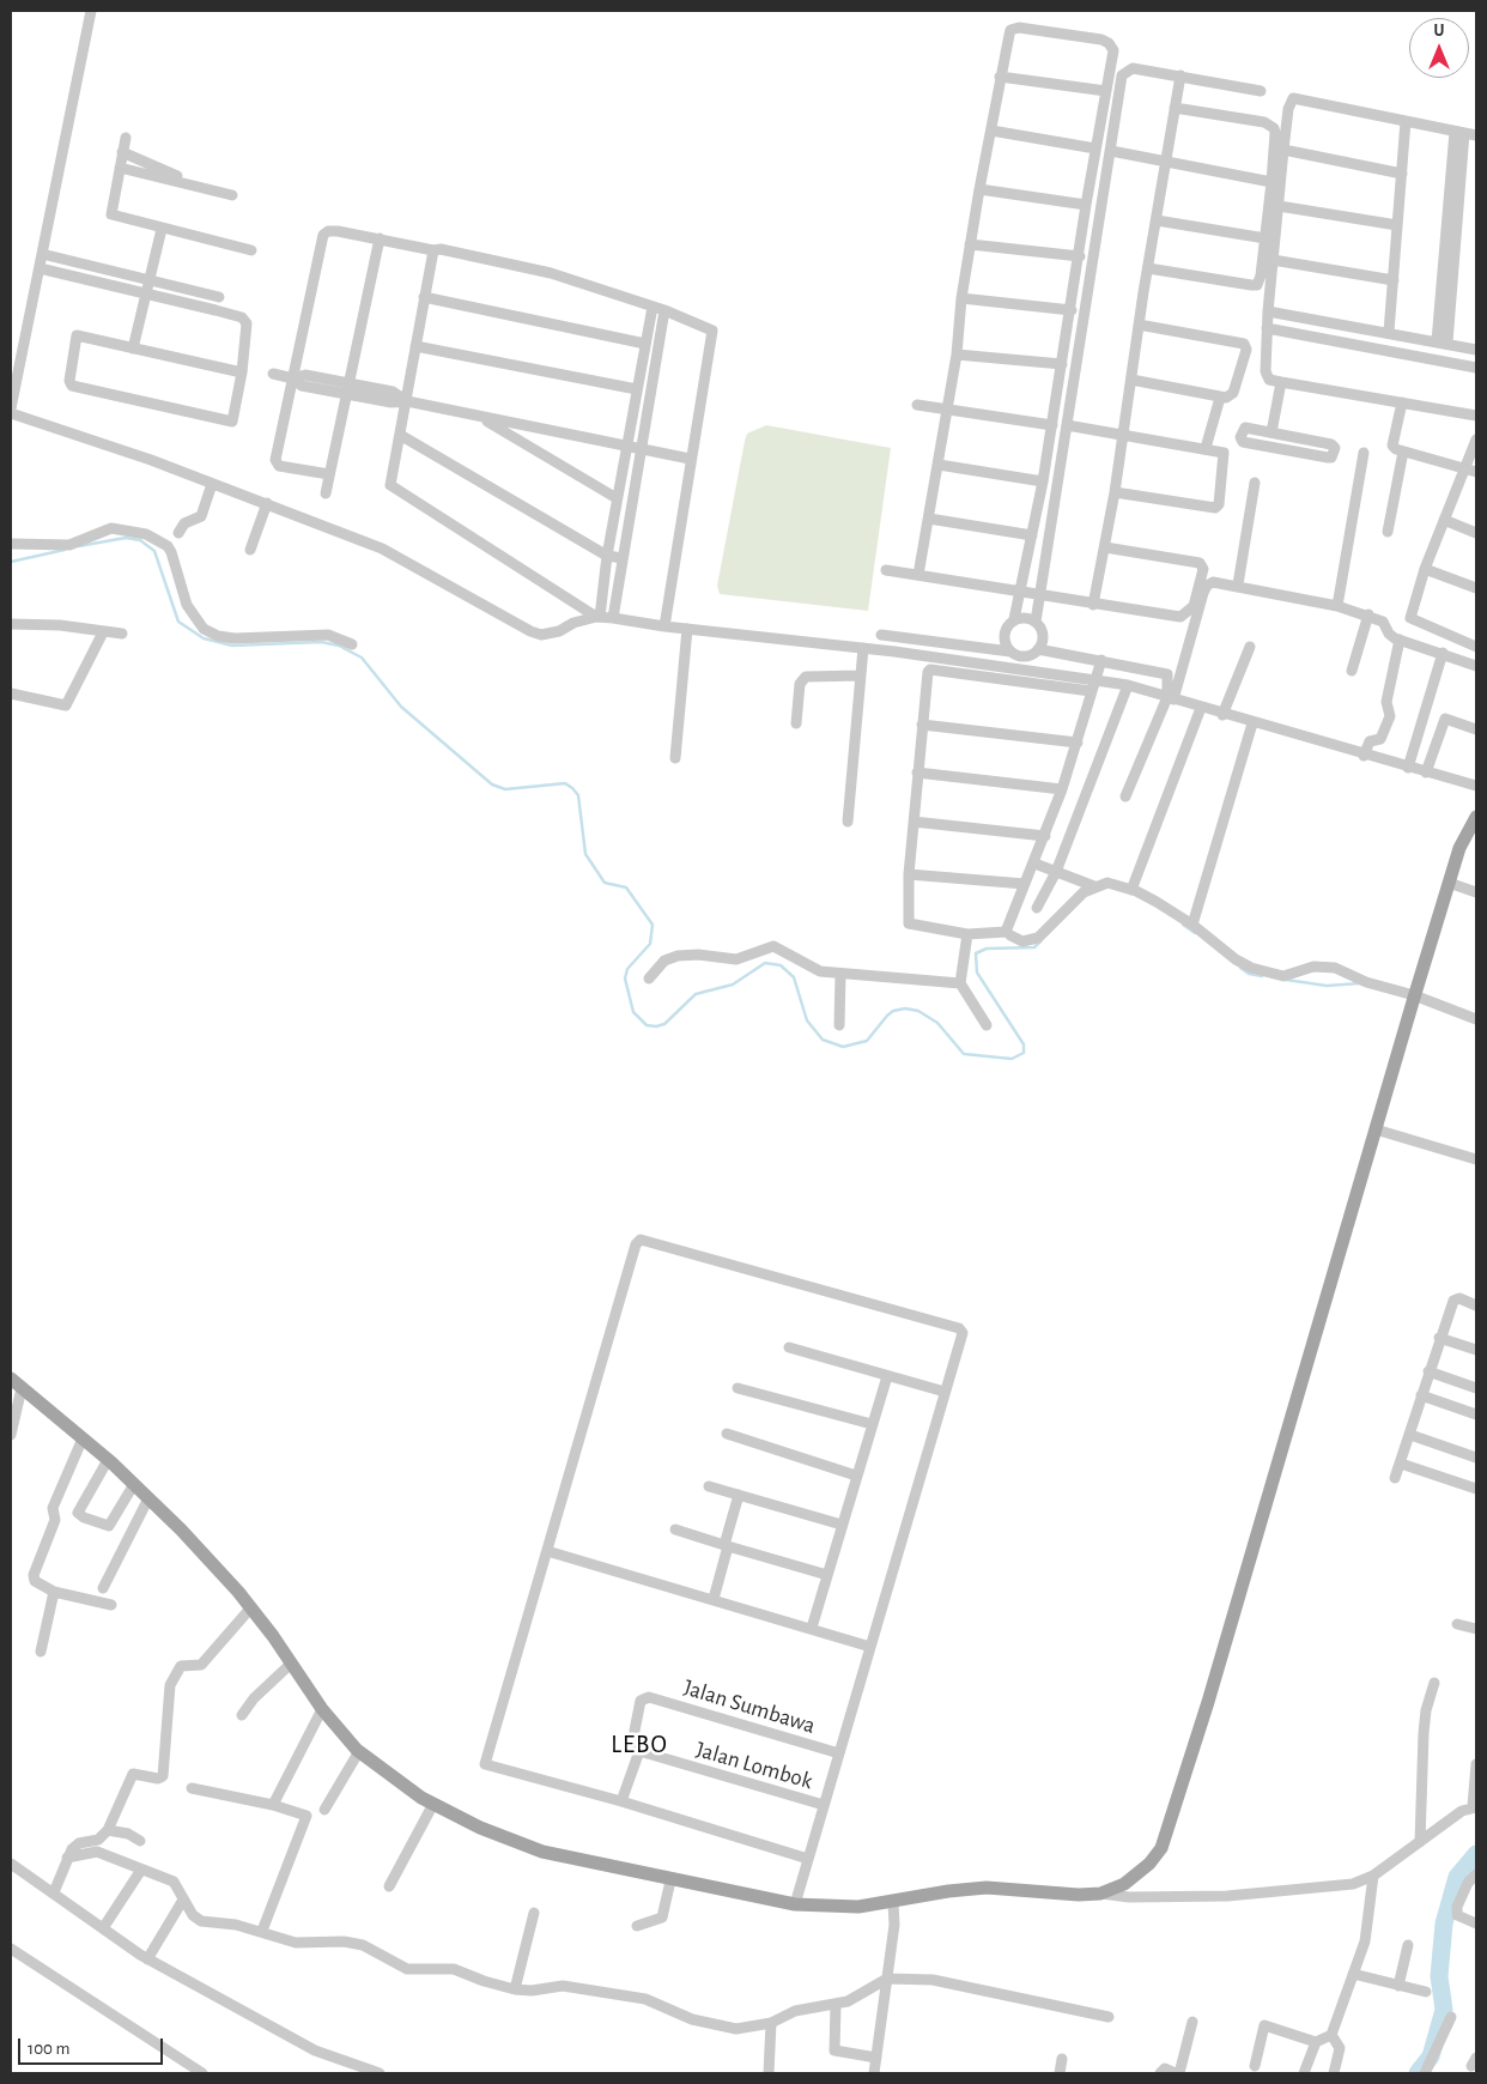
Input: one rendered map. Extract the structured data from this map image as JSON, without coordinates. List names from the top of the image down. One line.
{"streets":{"street":["Jalan Sumbawa","Jalan Lombok"]},"crossings":[["Jalan Sumbawa","Jalan Lombok"]],"districts":["LEBO"],"scale_bar":"100 m","north":"top"}
